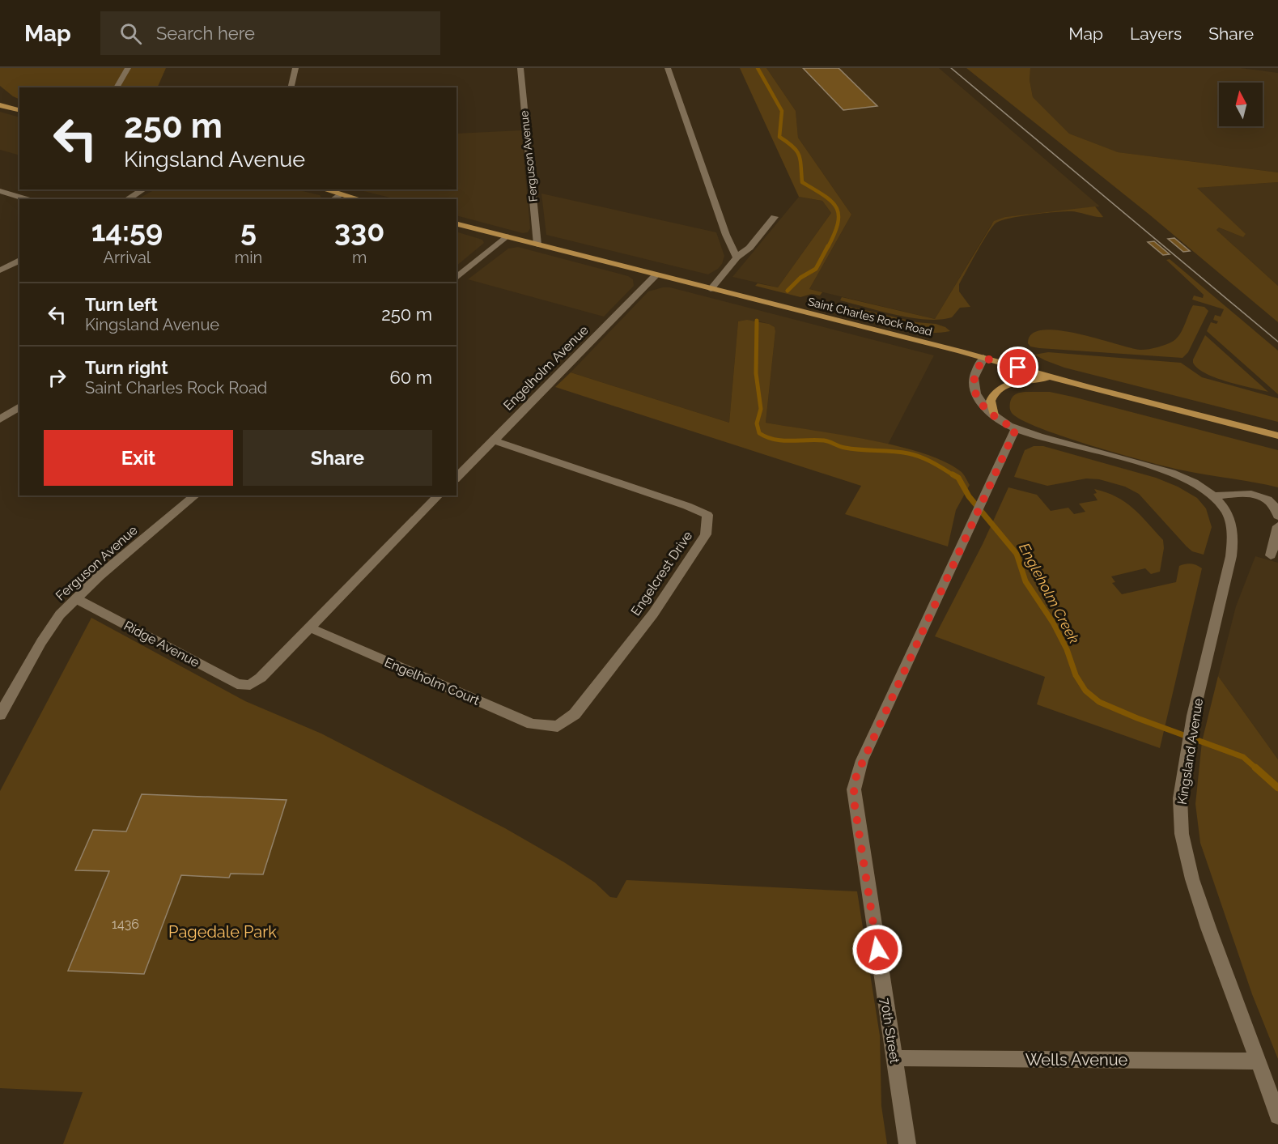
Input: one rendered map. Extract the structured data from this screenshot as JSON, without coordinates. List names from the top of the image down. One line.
{"streets":{"main road":["Saint Charles Rock Road"],"street":["Ferguson Avenue","Engelholm Avenue","Engelcrest Drive","Ridge Avenue","Engelholm Court","Kingsland Avenue","70th Street","Wells Avenue"]},"crossings":[["Ferguson Avenue","Saint Charles Rock Road"],["Ferguson Avenue","Ridge Avenue"],["Saint Charles Rock Road","Engelholm Avenue"],["Saint Charles Rock Road","Kingsland Avenue"],["Engelholm Avenue","Engelcrest Drive"],["Engelcrest Drive","Engelholm Court"],["Ridge Avenue","Engelholm Court"],["Kingsland Avenue","70th Street"],["Kingsland Avenue","Wells Avenue"],["70th Street","Wells Avenue"]],"water":["Engleholm Creek"],"parks":["Pagedale Park"],"house_numbers":["1436"],"north":"top","page":{"header":"Map","search":"Search here","nav":["Map","Layers","Share"],"turn":["250 m","Kingsland Avenue"],"eta":["14:59","Arrival","5","min","330","m"],"list":[{"name":"Turn left","note":"Kingsland Avenue","value":"250 m"},{"name":"Turn right","note":"Saint Charles Rock Road","value":"60 m"}],"buttons":["Exit","Share"]}}
